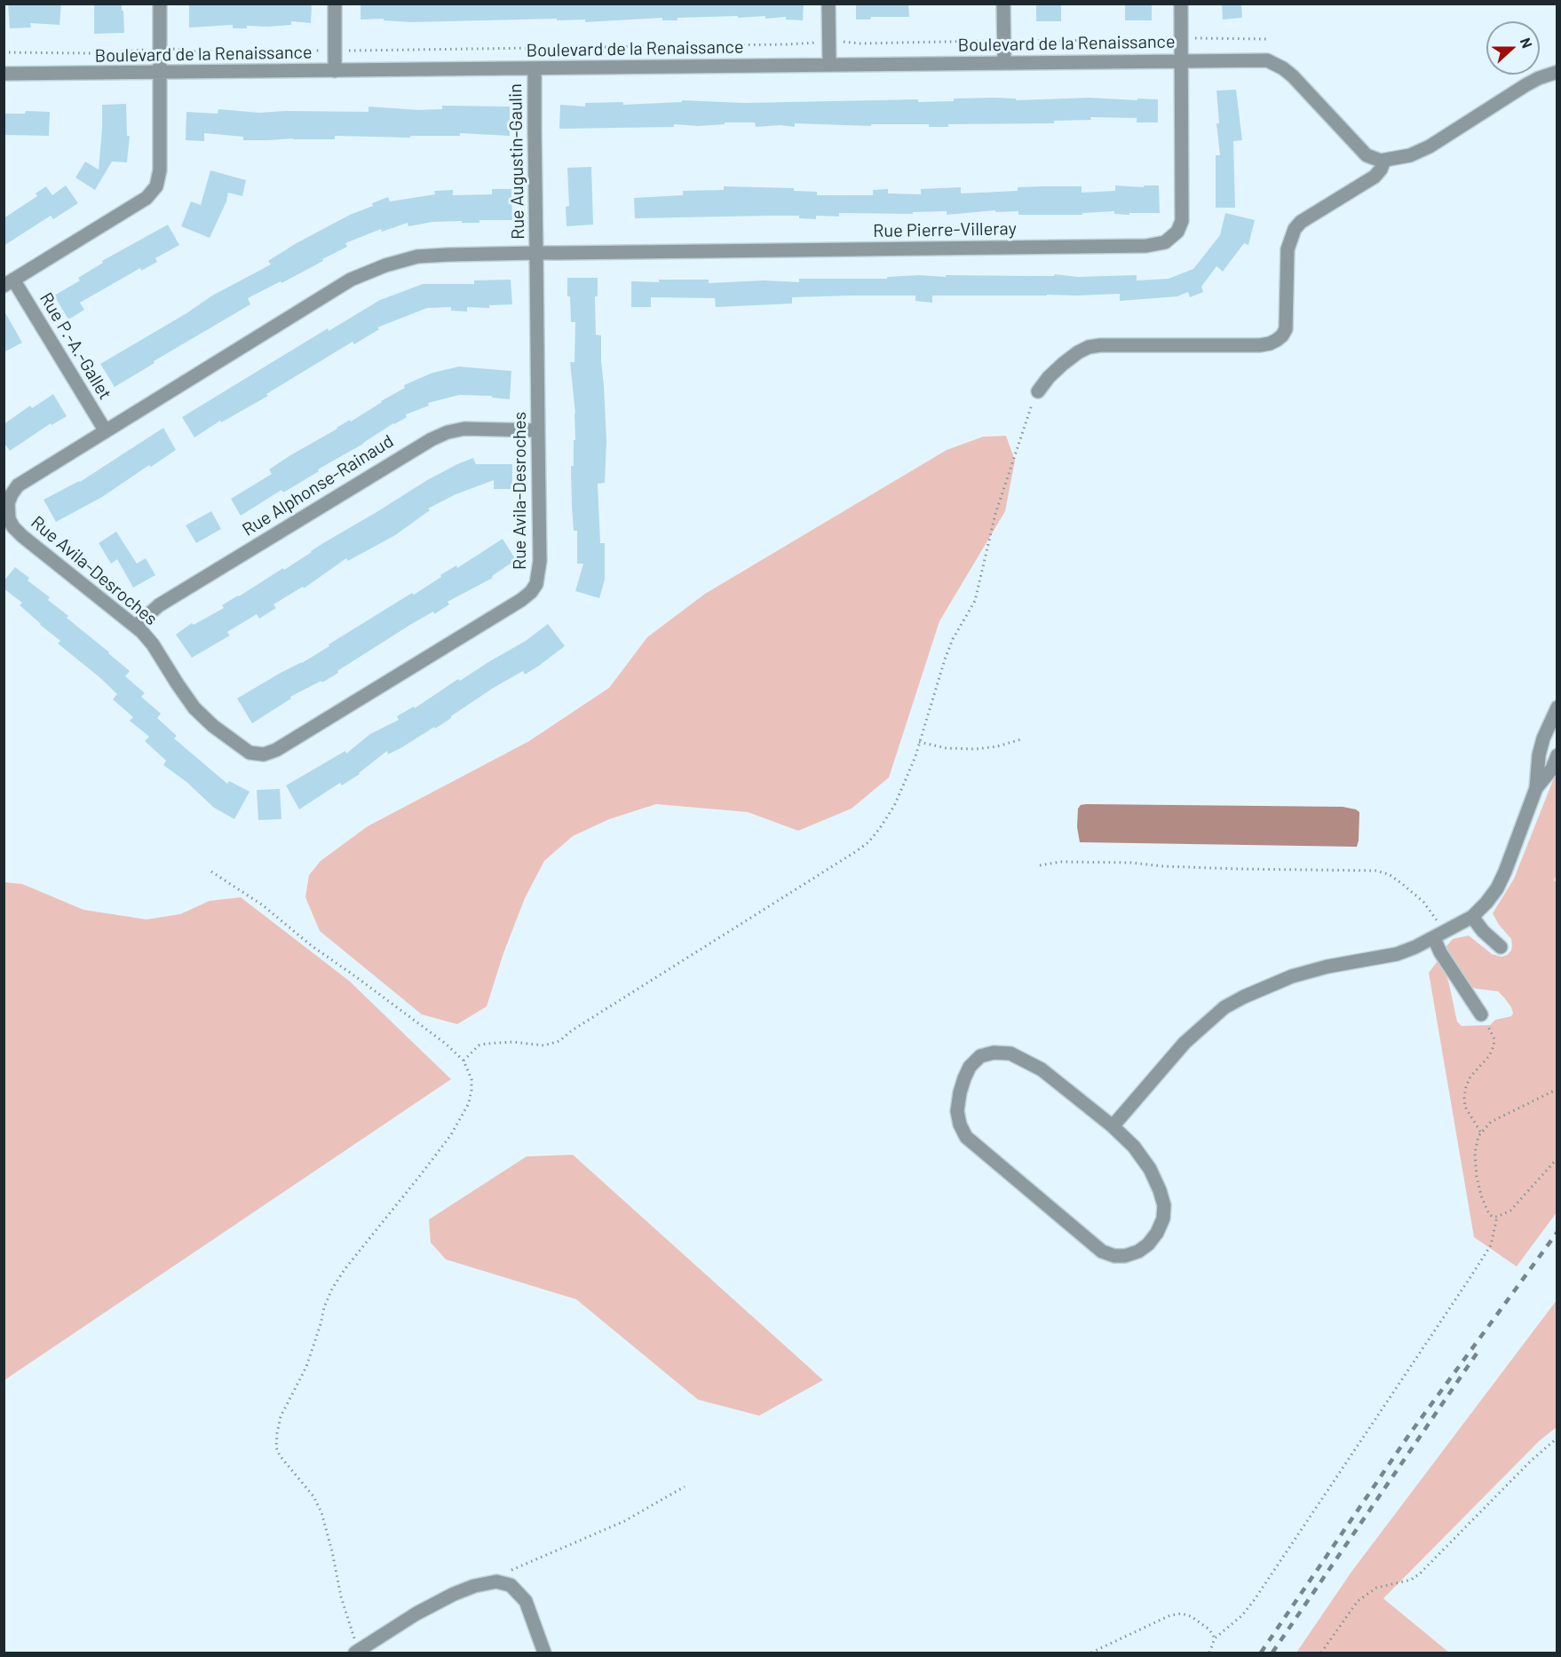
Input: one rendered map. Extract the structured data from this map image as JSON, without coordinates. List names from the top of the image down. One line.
{"streets":{"street":["Boulevard de la Renaissance","Rue Augustin-Gaulin","Rue Pierre-Villeray","Rue P.-A.-Gallet","Rue Alphonse-Rainaud","Rue Avila-Desroches"]},"crossings":[["Boulevard de la Renaissance","Rue Augustin-Gaulin"],["Boulevard de la Renaissance","Rue Pierre-Villeray"],["Rue Augustin-Gaulin","Rue Pierre-Villeray"],["Rue Augustin-Gaulin","Rue Avila-Desroches"],["Rue Pierre-Villeray","Rue Avila-Desroches"],["Rue P.-A.-Gallet","Rue Avila-Desroches"],["Rue Alphonse-Rainaud","Rue Avila-Desroches"]],"north":"right"}
